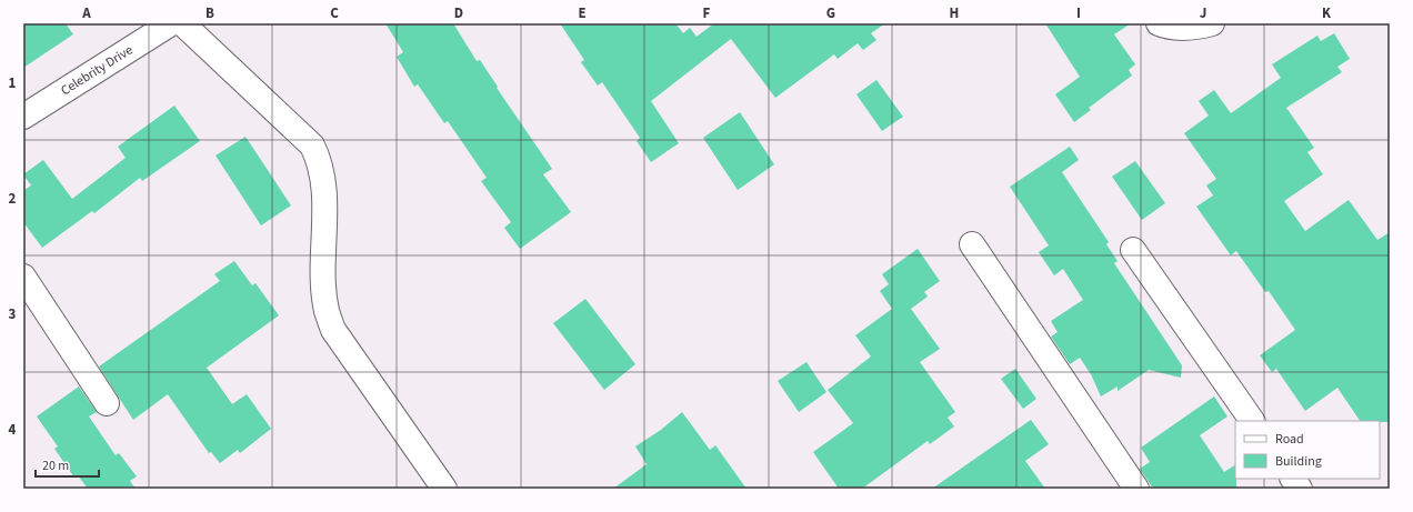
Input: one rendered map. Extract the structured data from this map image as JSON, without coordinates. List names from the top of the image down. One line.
{"streets":{"street":["Celebrity Drive"]},"legend":["Road","Building"],"scale_bar":"20 m","grid":{"columns":["A","B","C","D","E","F","G","H","I","J","K"],"rows":["1","2","3","4"]}}
